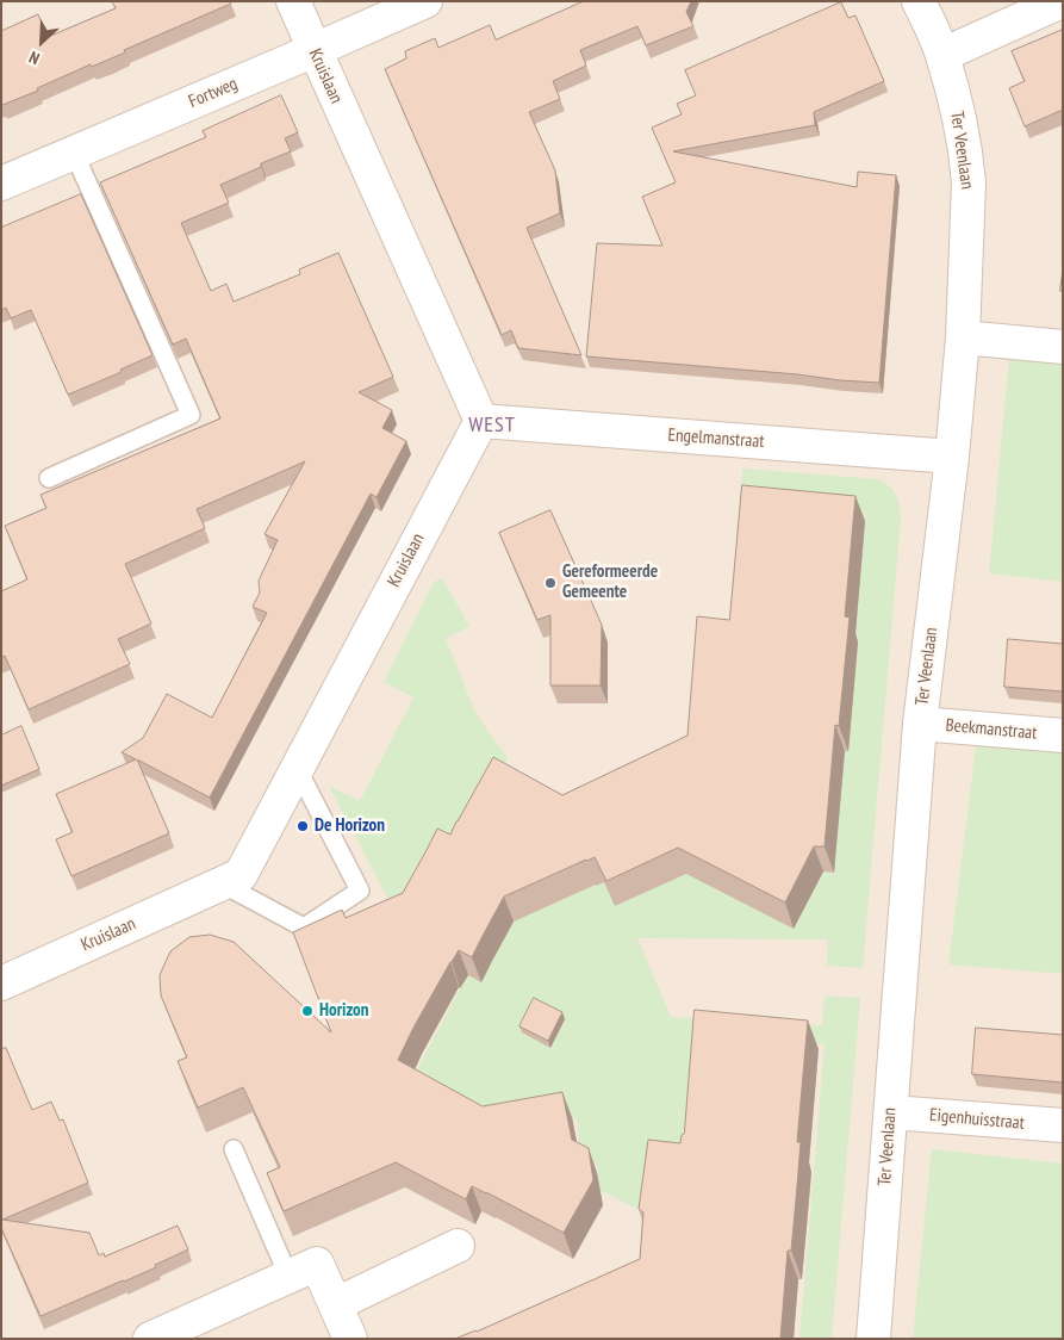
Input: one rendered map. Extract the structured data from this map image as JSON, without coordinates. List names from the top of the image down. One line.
{"streets":{"street":["Kruislaan","Fortweg","Ter Veenlaan","Engelmanstraat","Beekmanstraat","Eigenhuisstraat"]},"crossings":[["Kruislaan","Fortweg"],["Kruislaan","Engelmanstraat"],["Ter Veenlaan","Engelmanstraat"],["Ter Veenlaan","Beekmanstraat"],["Ter Veenlaan","Eigenhuisstraat"]],"districts":["WEST"],"places":["Gereformeerde Gemeente","De Horizon","Horizon"],"north":"bottom left"}
